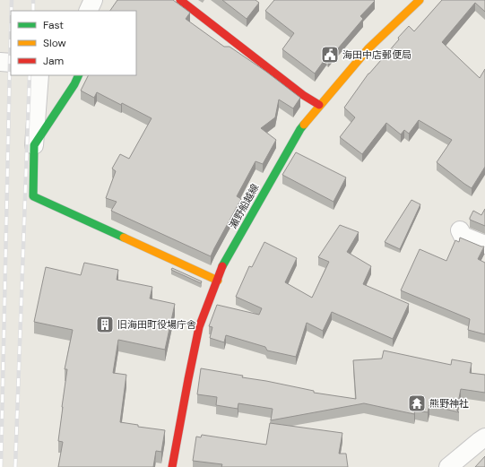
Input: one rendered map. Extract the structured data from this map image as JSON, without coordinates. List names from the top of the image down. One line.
{"streets":{"main road":["瀬野船越線"]},"places":{"public building":["海田中店郵便局"],"building":["旧海田町役場庁舎"],"temple":["熊野神社"]},"legend":["Fast","Slow","Jam"]}
